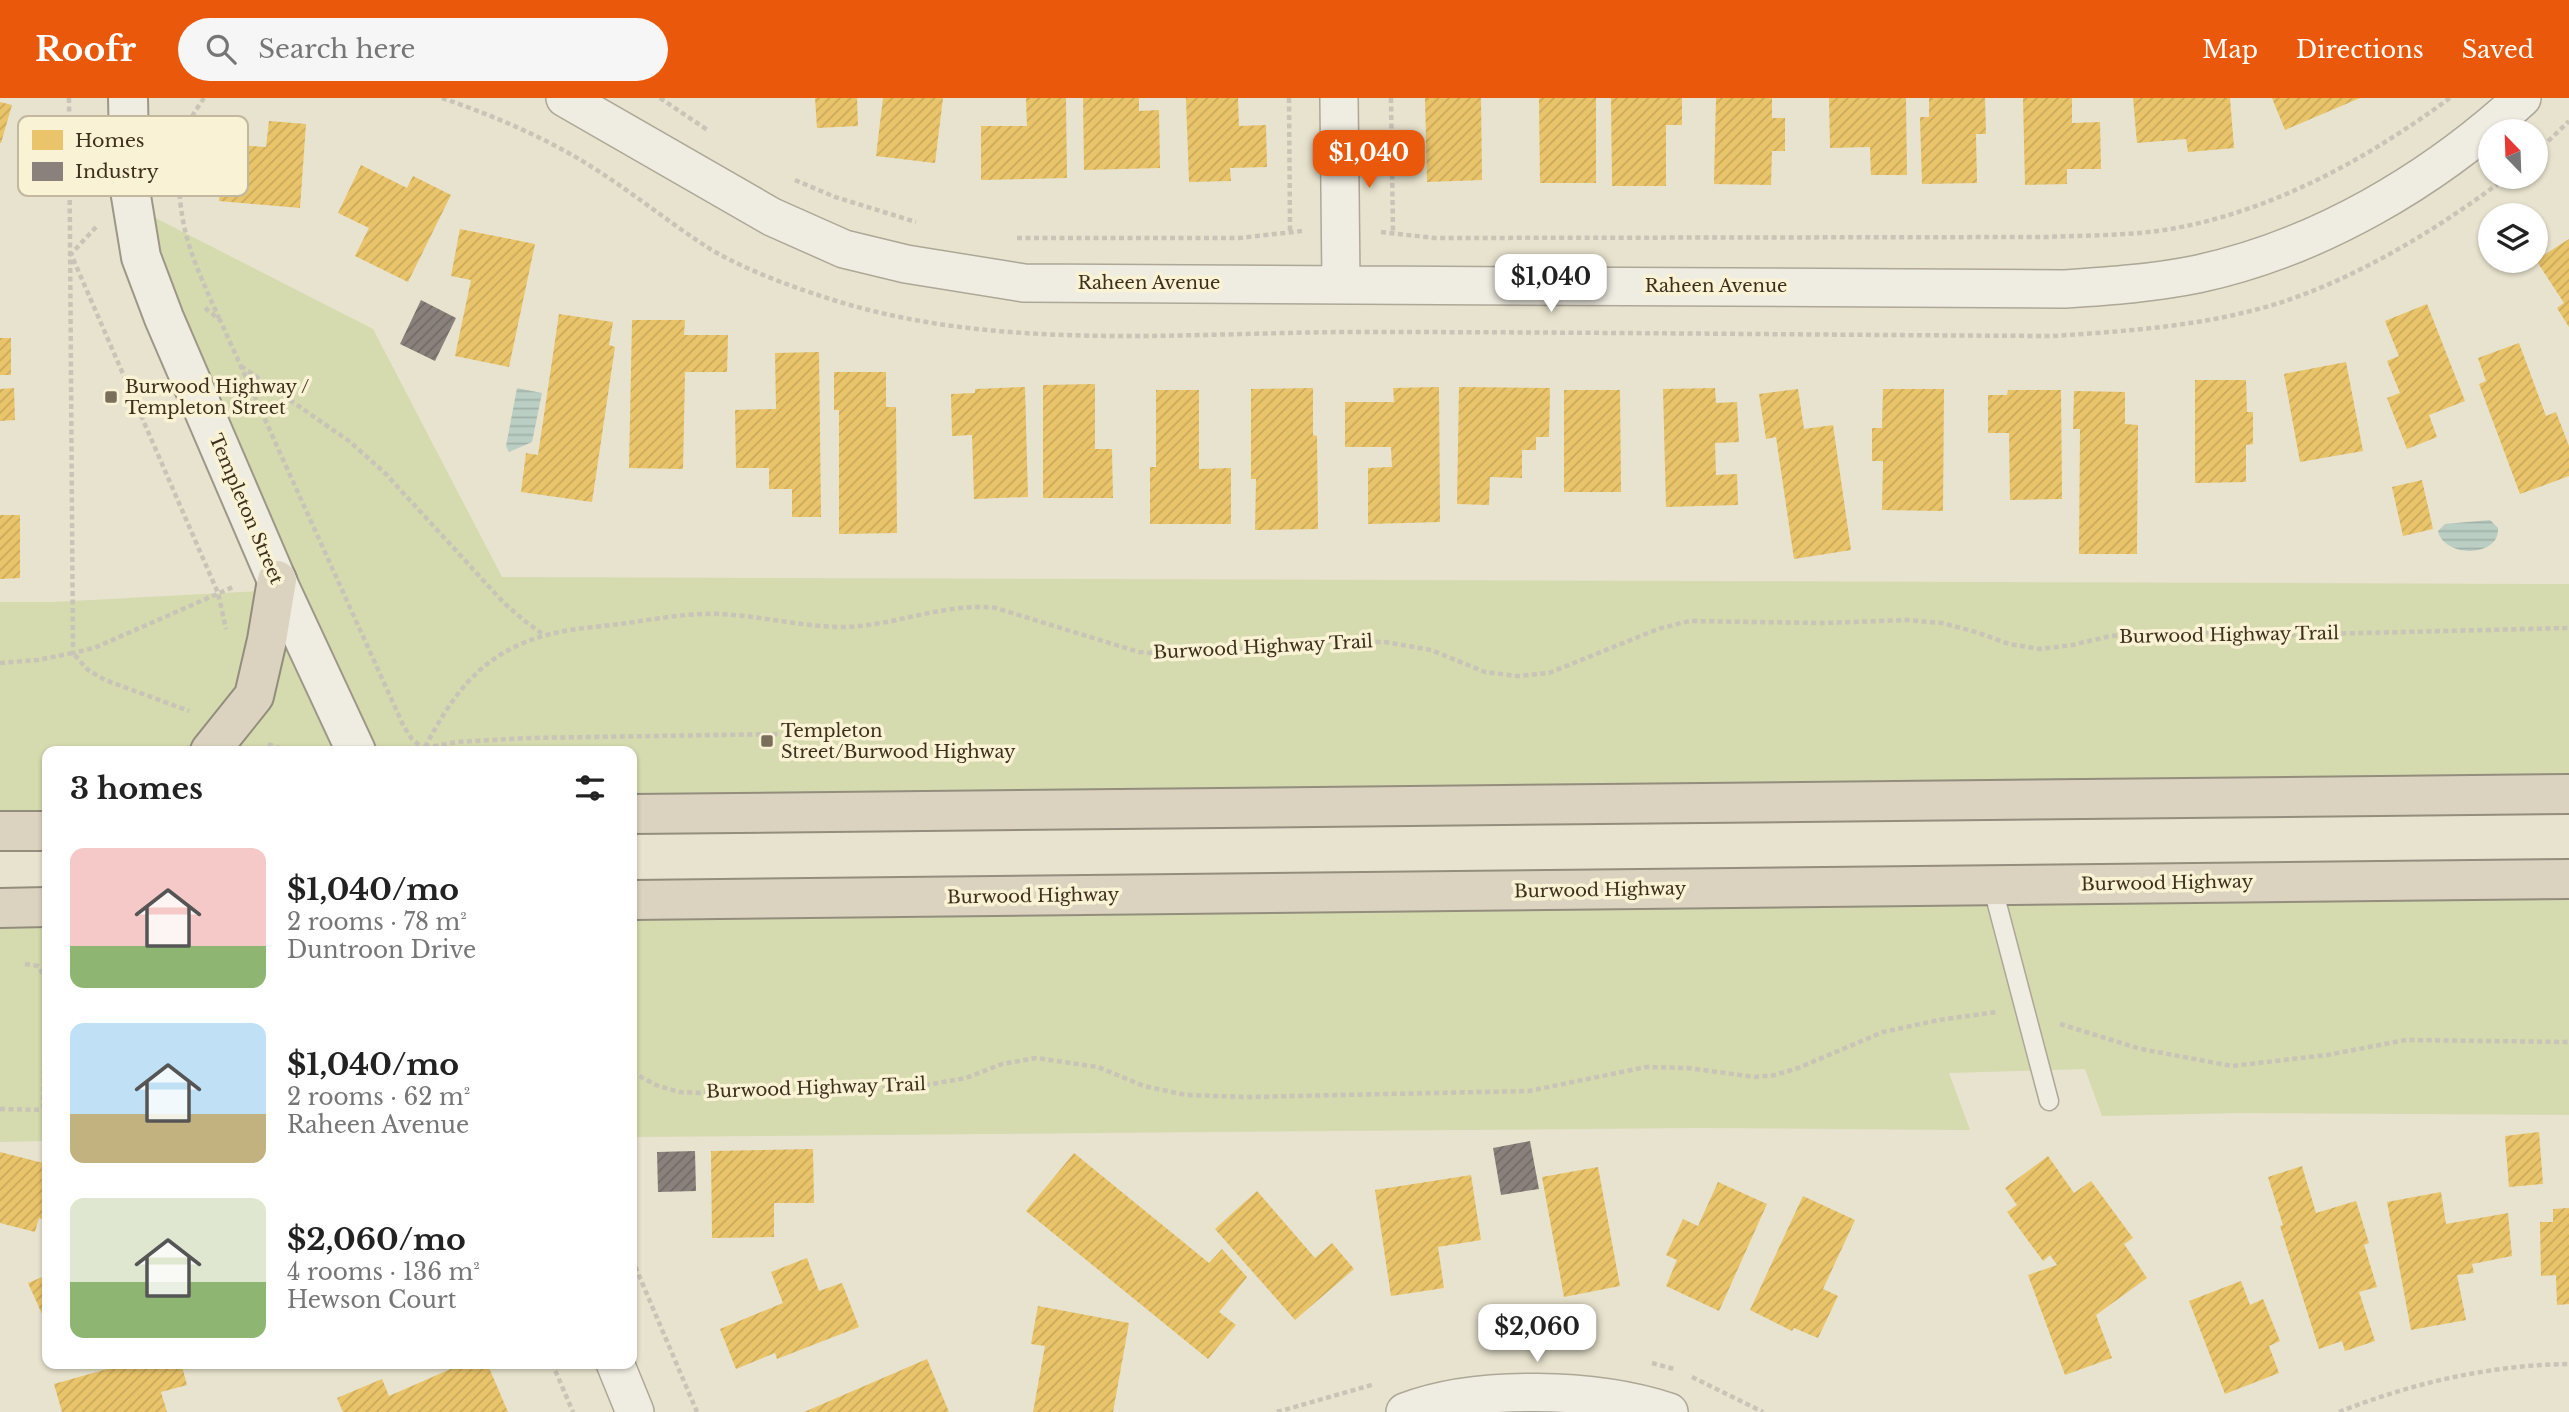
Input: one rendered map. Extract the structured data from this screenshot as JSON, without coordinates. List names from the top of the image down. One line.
{"streets":{"highway":["Burwood Highway"],"street":["Raheen Avenue","Templeton Street"],"path":["Burwood Highway Trail"]},"places":{"transit":["Burwood Highway / Templeton Street","Templeton Street/Burwood Highway"]},"legend":["Homes","Industry"],"north":"top left","page":{"header":"Roofr","search":"Search here","nav":["Map","Directions","Saved"],"price":["$1,040","$1,040","$2,060"],"heading":"3 homes","list":[{"name":"$1,040/mo","note":"2 rooms · 78 m² · Duntroon Drive"},{"name":"$1,040/mo","note":"2 rooms · 62 m² · Raheen Avenue"},{"name":"$2,060/mo","note":"4 rooms · 136 m² · Hewson Court"}]}}
